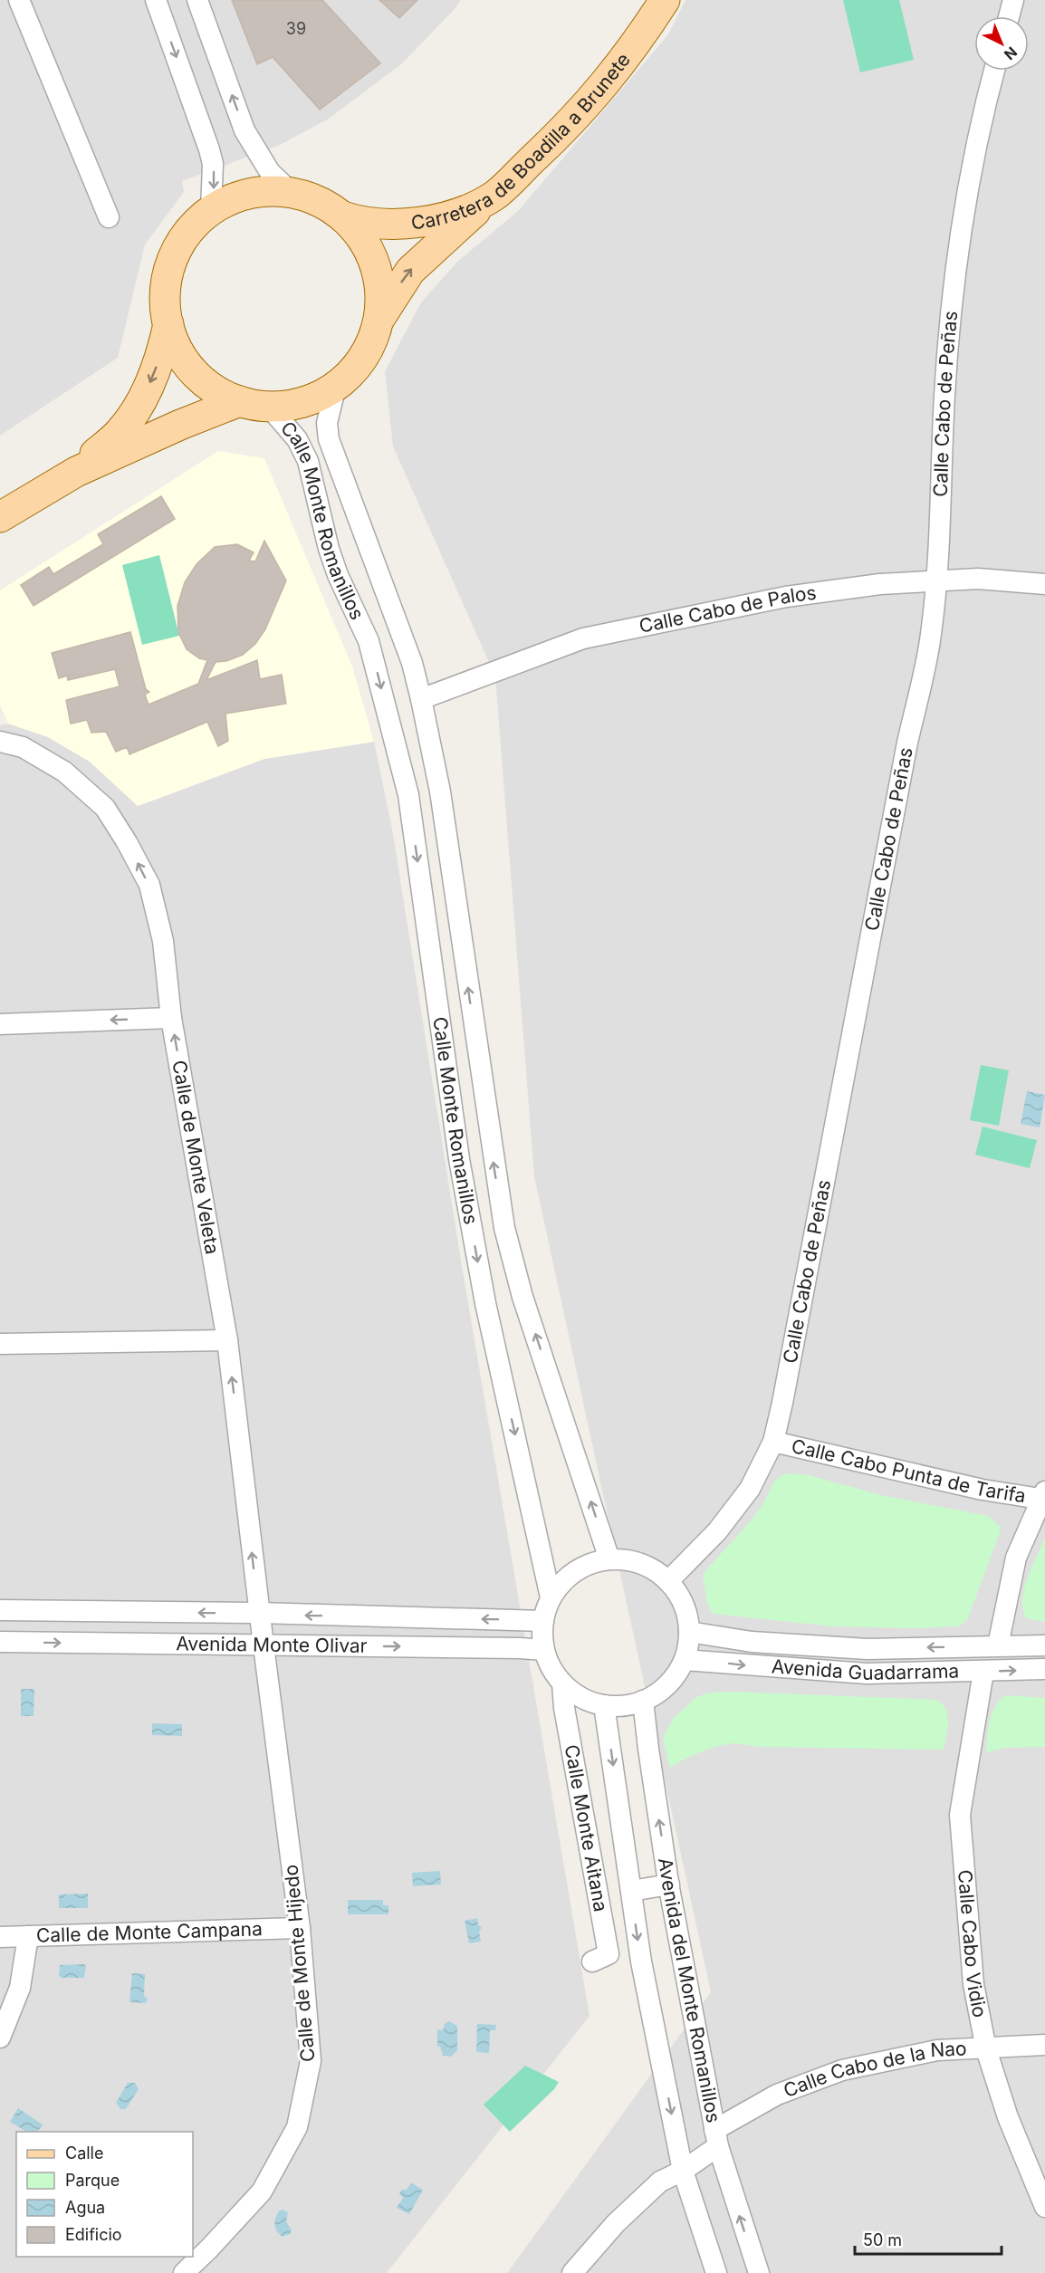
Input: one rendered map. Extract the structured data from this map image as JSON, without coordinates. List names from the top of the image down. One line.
{"streets":{"main road":["Carretera de Boadilla a Brunete"],"street":["Calle Cabo de Peñas","Calle Monte Romanillos","Calle Cabo de Palos","Calle de Monte Veleta","Calle Cabo Punta de Tarifa","Avenida Monte Olivar","Avenida Guadarrama","Calle Monte Aitana","Calle de Monte Campana","Calle Cabo Vidio","Calle de Monte Hijedo","Avenida del Monte Romanillos","Calle Cabo de la Nao"]},"crossings":[["Calle Cabo de Peñas","Calle Monte Romanillos"],["Calle Cabo de Peñas","Calle Cabo de Palos"],["Calle Cabo de Peñas","Calle Cabo Punta de Tarifa"],["Calle Cabo de Peñas","Avenida Monte Olivar"],["Calle Cabo de Peñas","Avenida Guadarrama"],["Calle Cabo de Peñas","Calle Monte Aitana"],["Calle Cabo de Peñas","Avenida del Monte Romanillos"],["Calle Monte Romanillos","Calle Cabo de Palos"],["Calle Monte Romanillos","Avenida Monte Olivar"],["Calle Monte Romanillos","Avenida Guadarrama"],["Calle Monte Romanillos","Calle Monte Aitana"],["Calle Monte Romanillos","Avenida del Monte Romanillos"],["Calle de Monte Veleta","Avenida Monte Olivar"],["Calle de Monte Veleta","Calle de Monte Hijedo"],["Avenida Monte Olivar","Avenida Guadarrama"],["Avenida Monte Olivar","Calle Monte Aitana"],["Avenida Monte Olivar","Calle de Monte Hijedo"],["Avenida Monte Olivar","Avenida del Monte Romanillos"],["Avenida Guadarrama","Calle Monte Aitana"],["Avenida Guadarrama","Calle Cabo Vidio"],["Avenida Guadarrama","Avenida del Monte Romanillos"],["Calle Monte Aitana","Avenida del Monte Romanillos"],["Calle de Monte Campana","Calle de Monte Hijedo"],["Calle Cabo Vidio","Calle Cabo de la Nao"],["Avenida del Monte Romanillos","Calle Cabo de la Nao"]],"one_way":["Calle de Monte Veleta"],"house_numbers":["39"],"legend":["Calle","Parque","Agua","Edificio"],"scale_bar":"50 m","north":"bottom right"}
